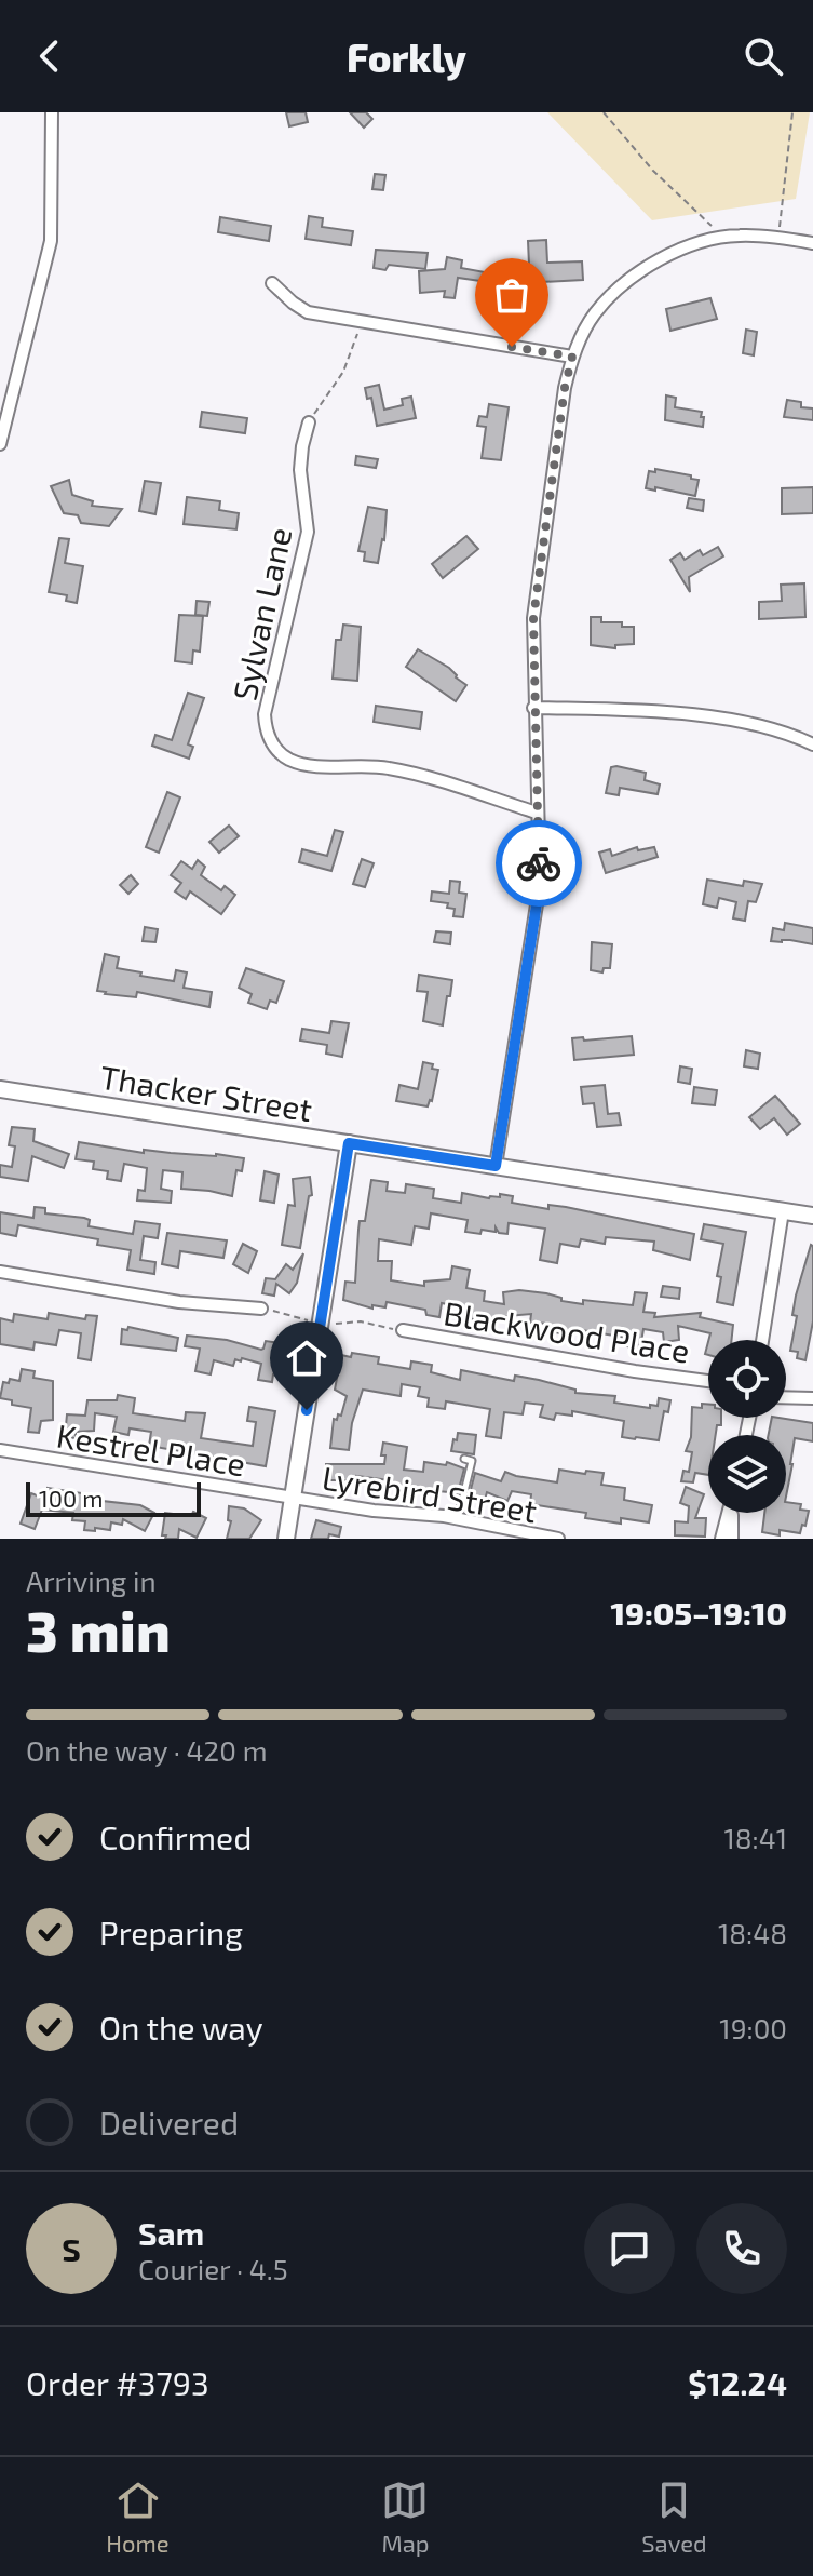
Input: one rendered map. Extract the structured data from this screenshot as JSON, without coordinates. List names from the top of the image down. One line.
{"streets":{"street":["Sylvan Lane","Thacker Street","Blackwood Place","Kestrel Place","Lyrebird Street"]},"crossings":[["Kestrel Place","Lyrebird Street"]],"scale_bar":"100 m","page":{"header":"Forkly","scale":"100 m","heading":["3 min","Arriving in","19:05–19:10"],"panel":["Sam","Courier · 4.5","Order #3793","$12.24"],"bar":"On the way · 420 m","list":[["Confirmed","18:41"],["Preparing","18:48"],["On the way","19:00"],"Delivered"],"round":"S","tabs":["Home","Map","Saved"]}}
